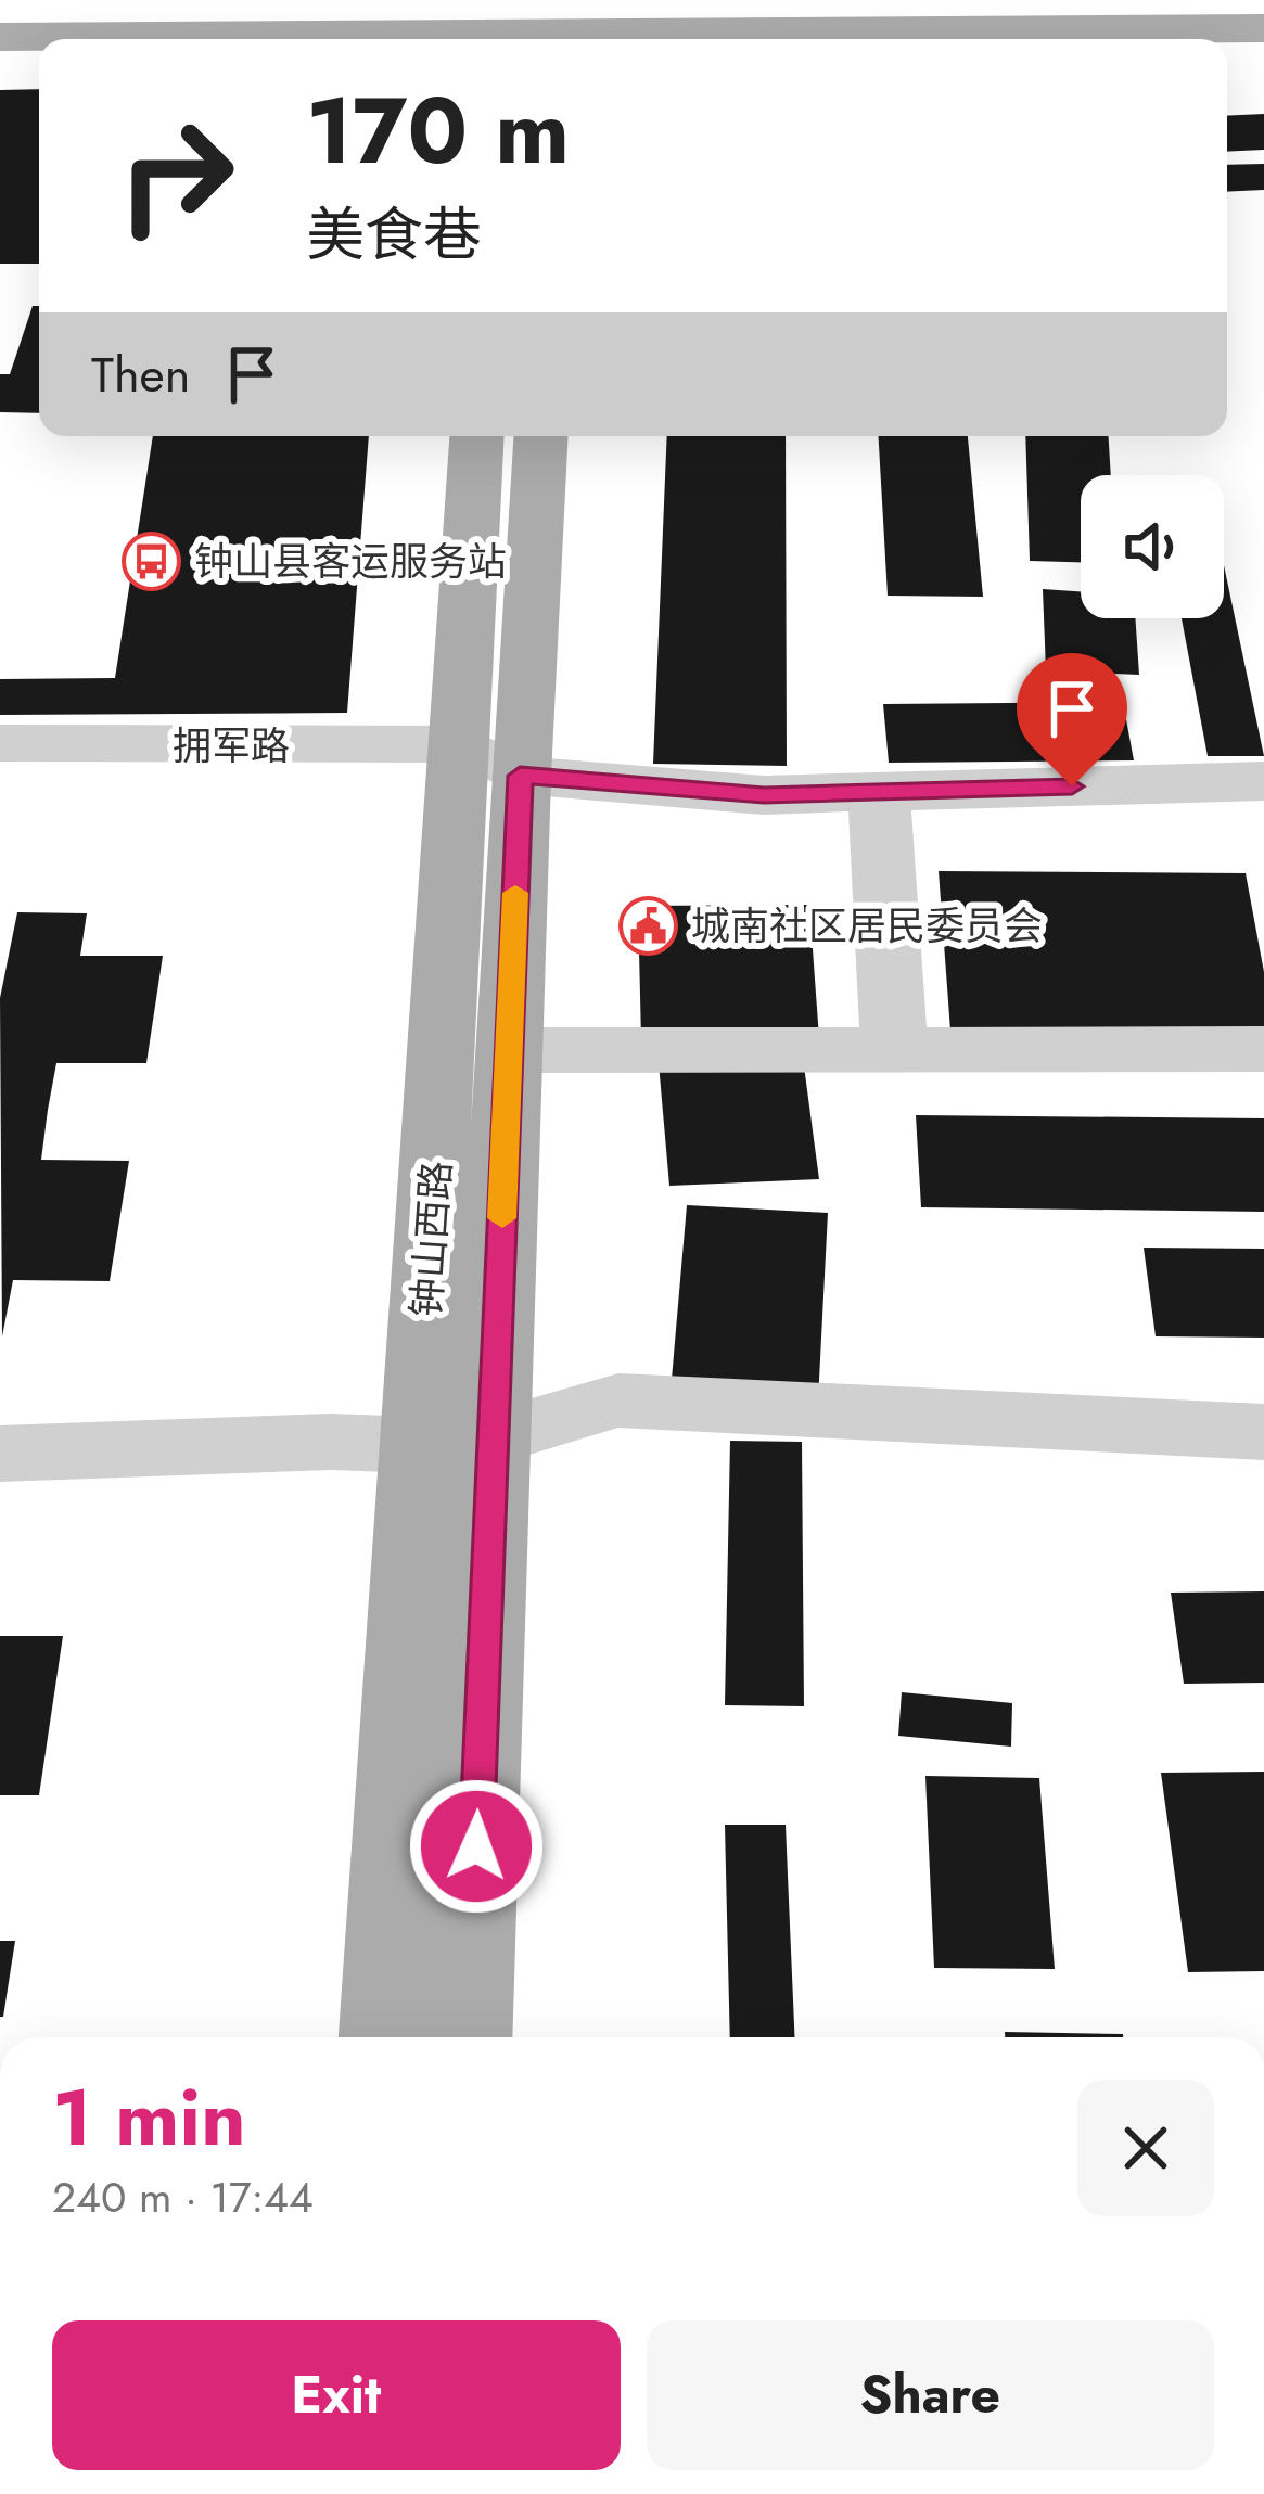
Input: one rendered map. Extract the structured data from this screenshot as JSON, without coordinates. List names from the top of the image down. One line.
{"streets":{"main road":["钟山西路"],"street":["拥军路"]},"crossings":[["拥军路","钟山西路"]],"places":{"bus stop":["钟山县客运服务站"],"public building":["城南社区居民委员会"]},"page":{"turn":["170 m","美食巷"],"then":"Then","heading":["1 min","240 m · 17:44"],"buttons":["Exit","Share"]}}
